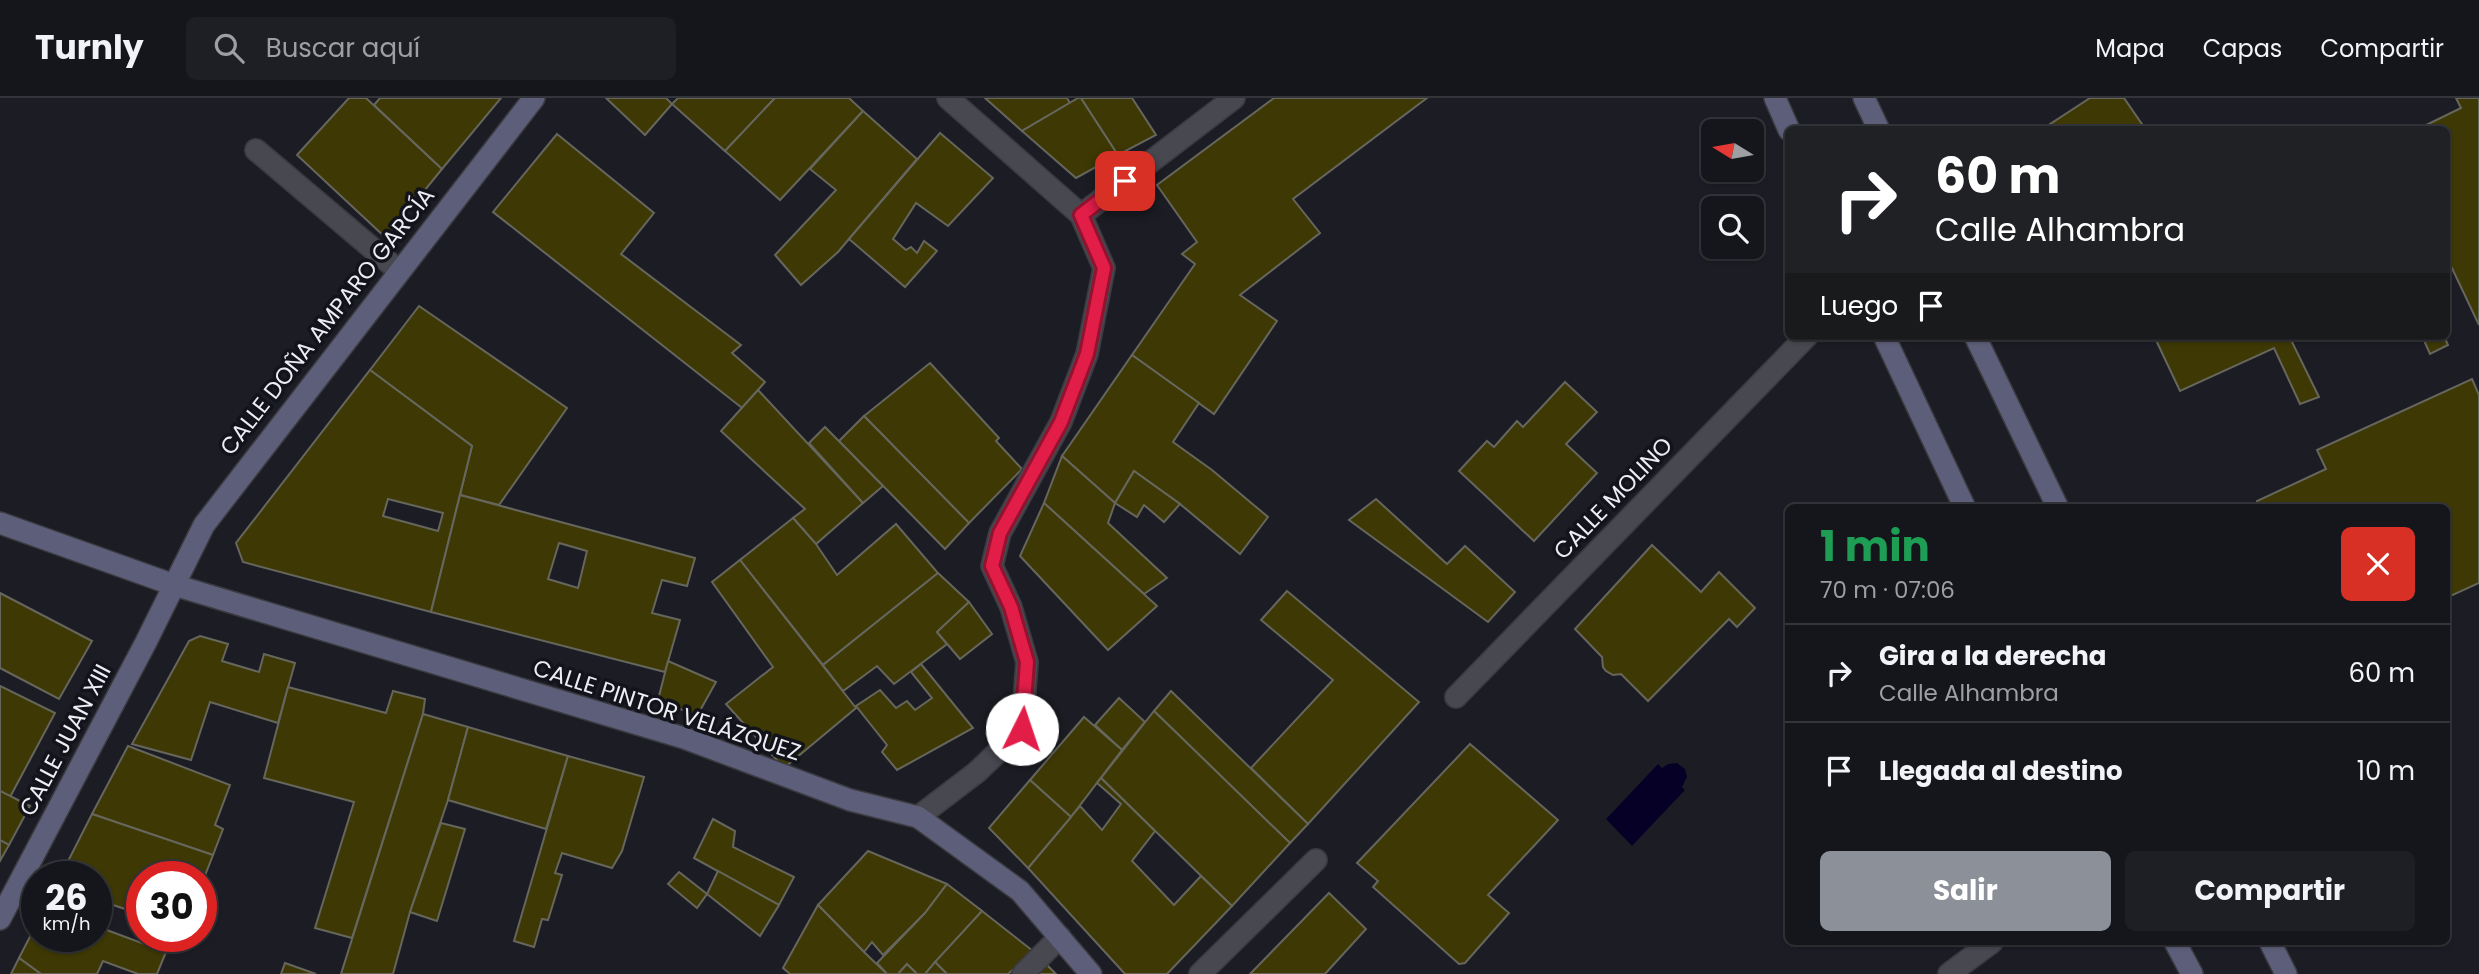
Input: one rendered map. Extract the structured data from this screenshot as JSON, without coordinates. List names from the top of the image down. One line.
{"streets":{"street":["CALLE DOÑA AMPARO GARCÍA","CALLE MOLINO","CALLE PINTOR VELÁZQUEZ","CALLE JUAN XIII"]},"crossings":[["CALLE DOÑA AMPARO GARCÍA","CALLE PINTOR VELÁZQUEZ"],["CALLE DOÑA AMPARO GARCÍA","CALLE JUAN XIII"],["CALLE PINTOR VELÁZQUEZ","CALLE JUAN XIII"]],"north":"left","page":{"header":"Turnly","search":"Buscar aquí","nav":["Mapa","Capas","Compartir"],"turn":["60 m","Calle Alhambra"],"then":"Luego","heading":["1 min","70 m · 07:06"],"list":[{"name":"Gira a la derecha","note":"Calle Alhambra","value":"60 m"},{"name":"Llegada al destino","value":"10 m"}],"buttons":["Salir","Compartir"],"speed":"26 km/h","limit":"30"}}
